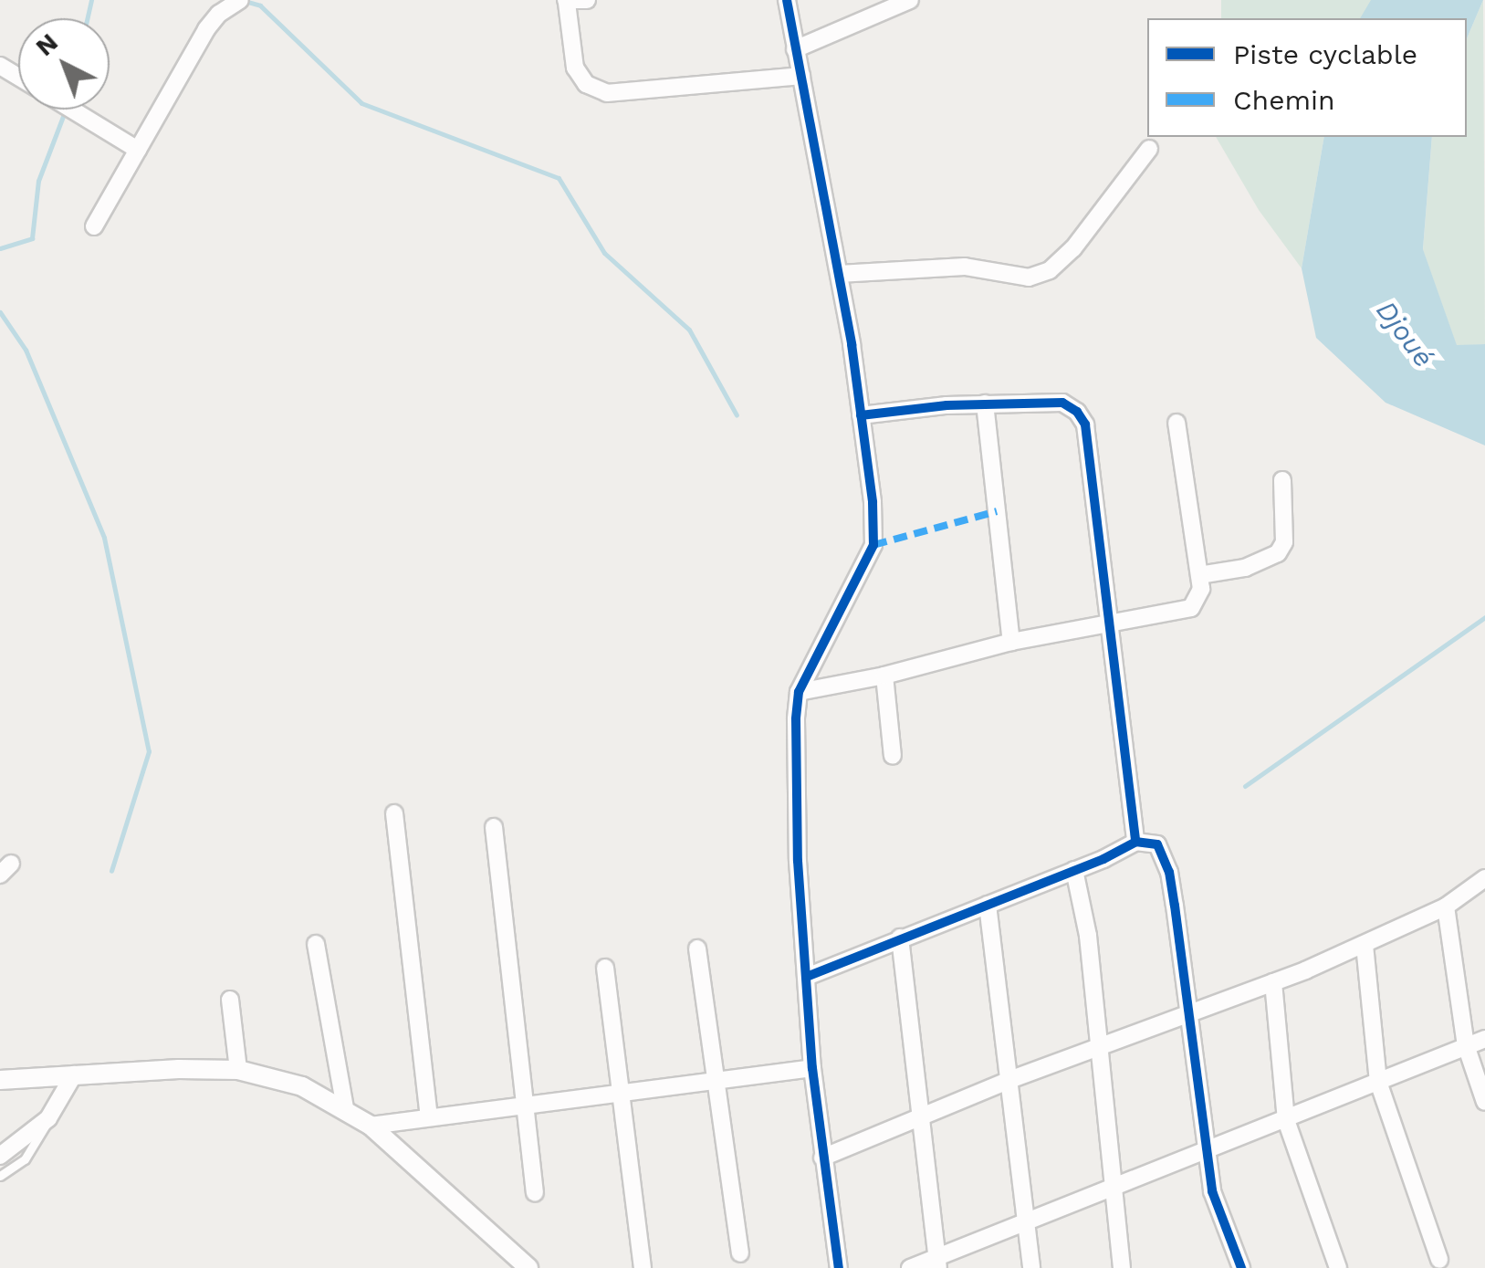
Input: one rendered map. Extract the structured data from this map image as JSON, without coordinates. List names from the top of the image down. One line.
{"water":["Djoué"],"legend":["Piste cyclable","Chemin"],"north":"top left"}
